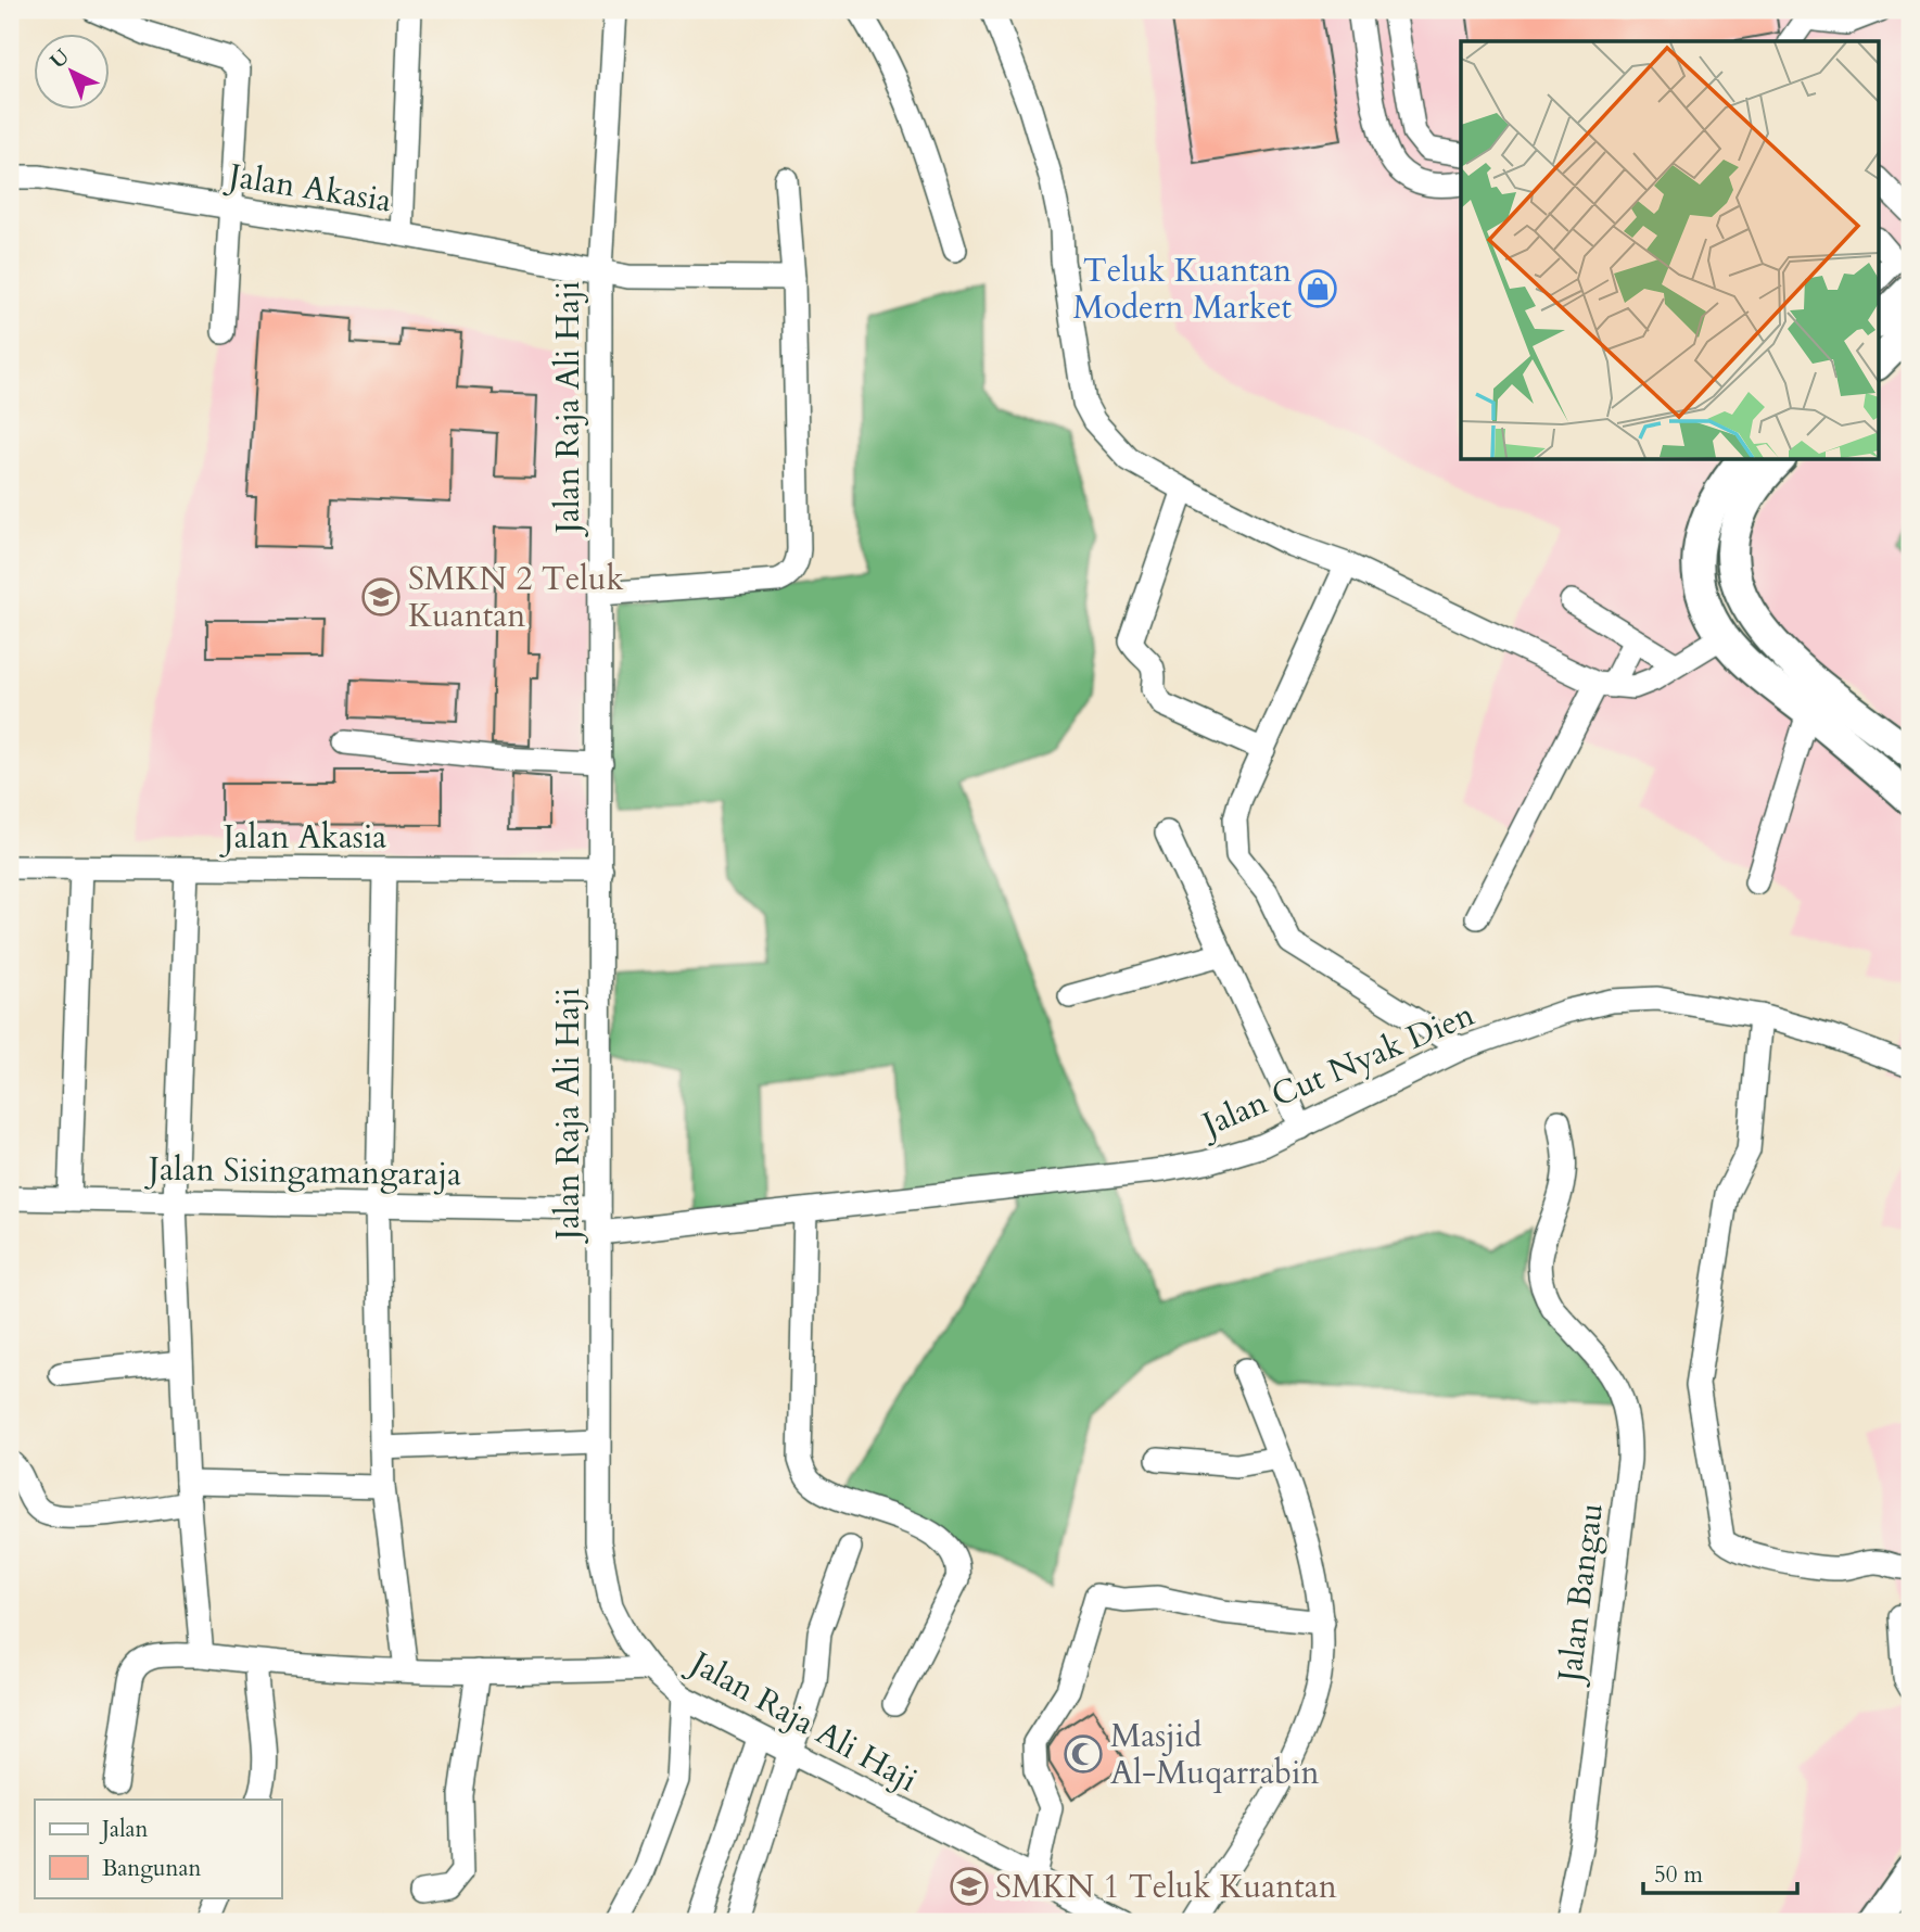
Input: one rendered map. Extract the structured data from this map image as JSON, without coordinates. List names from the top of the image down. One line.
{"streets":{"street":["Jalan Akasia","Jalan Raja Ali Haji","Jalan Cut Nyak Dien","Jalan Sisingamangaraja","Jalan Bangau"]},"crossings":[["Jalan Akasia","Jalan Raja Ali Haji"],["Jalan Raja Ali Haji","Jalan Cut Nyak Dien"],["Jalan Raja Ali Haji","Jalan Sisingamangaraja"]],"places":{"shop":["Teluk Kuantan Modern Market"],"school or university":["SMKN 2 Teluk Kuantan","SMKN 1 Teluk Kuantan"],"mosque":["Masjid Al-Muqarrabin"]},"legend":["Jalan","Bangunan"],"scale_bar":"50 m","north":"top left"}
